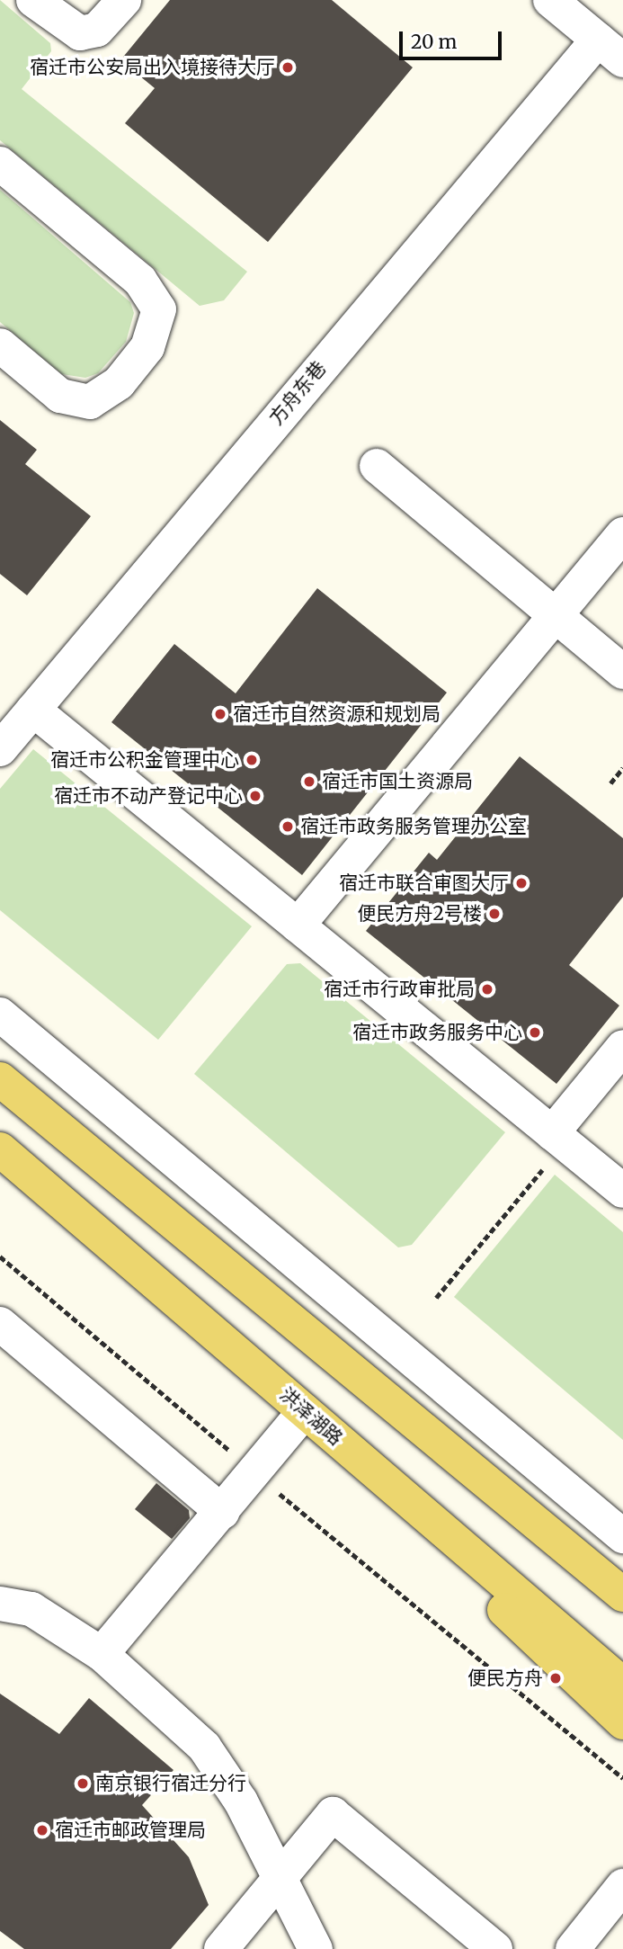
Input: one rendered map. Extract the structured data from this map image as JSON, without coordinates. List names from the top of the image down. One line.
{"streets":{"main road":["洪泽湖路"],"street":["方舟东巷"]},"places":["宿迁市公安局出入境接待大厅","宿迁市自然资源和规划局","宿迁市公积金管理中心","宿迁市国土资源局","宿迁市不动产登记中心","宿迁市政务服务管理办公室","宿迁市联合审图大厅","便民方舟2号楼","宿迁市行政审批局","宿迁市政务服务中心","便民方舟","南京银行宿迁分行","宿迁市邮政管理局"],"scale_bar":"20 m"}
